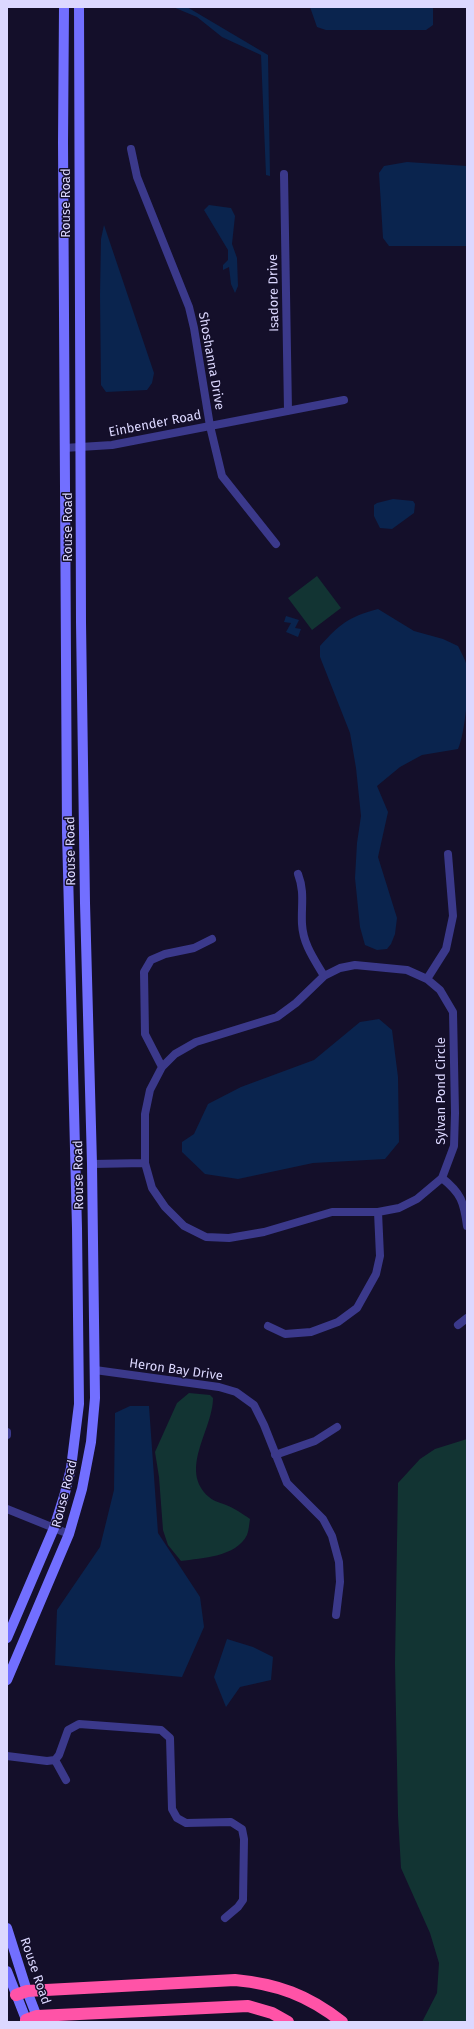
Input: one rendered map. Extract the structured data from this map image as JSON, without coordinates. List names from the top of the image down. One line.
{"streets":{"street":["Rouse Road","Isadore Drive","Shoshanna Drive","Einbender Road","Sylvan Pond Circle","Heron Bay Drive"]},"crossings":[["Rouse Road","Einbender Road"],["Rouse Road","Heron Bay Drive"],["Isadore Drive","Einbender Road"],["Shoshanna Drive","Einbender Road"]]}
